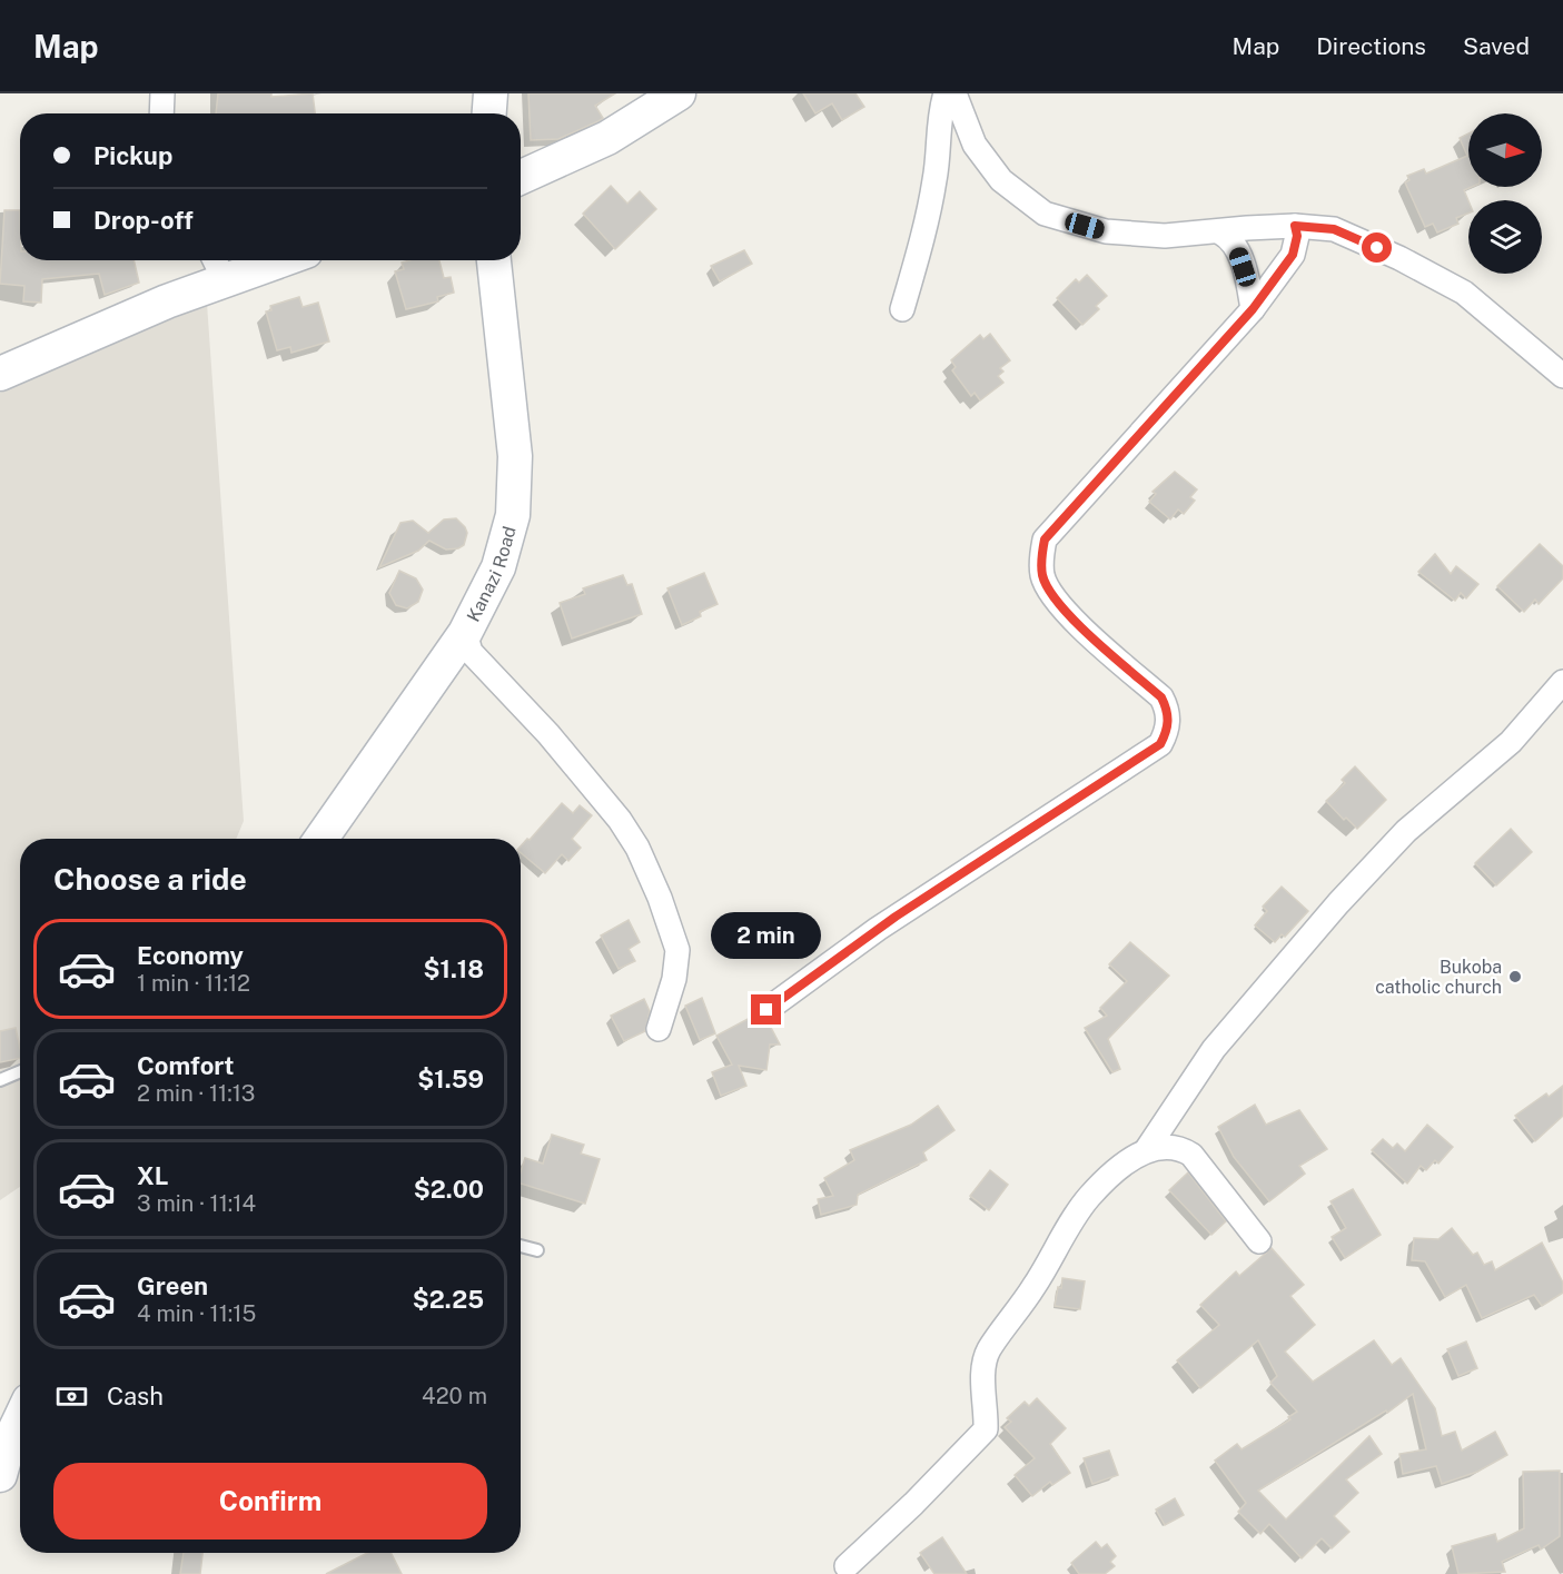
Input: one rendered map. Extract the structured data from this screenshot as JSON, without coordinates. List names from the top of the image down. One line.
{"streets":{"main road":["Kanazi Road"]},"places":["Bukoba catholic church"],"north":"right","page":{"header":"Map","nav":["Map","Directions","Saved"],"banner":["Pickup","Drop-off"],"heading":"Choose a ride","bubble":"2 min","list":[{"name":"Economy","note":"1 min · 11:12","value":"$1.18"},{"name":"Comfort","note":"2 min · 11:13","value":"$1.59"},{"name":"XL","note":"3 min · 11:14","value":"$2.00"},{"name":"Green","note":"4 min · 11:15","value":"$2.25"}],"pay":["Cash","420 m"],"buttons":"Confirm"}}
